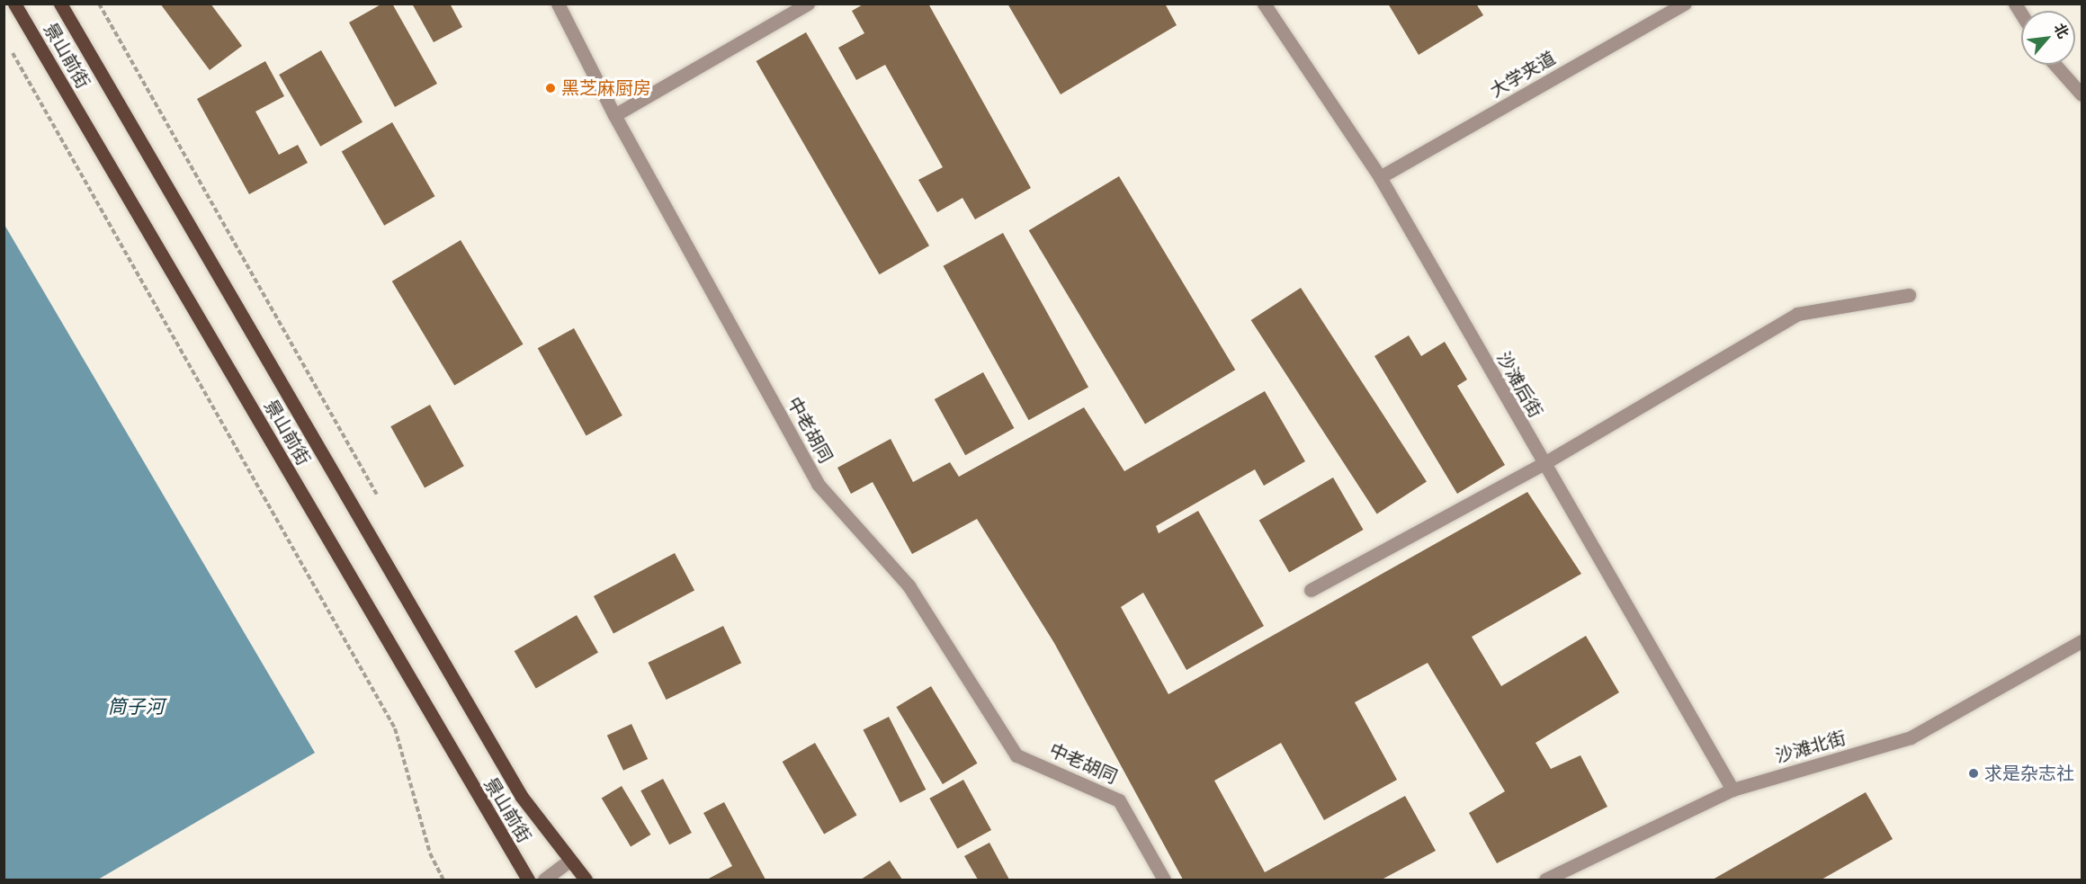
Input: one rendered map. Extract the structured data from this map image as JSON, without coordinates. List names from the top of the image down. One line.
{"streets":{"main road":["景山前街"],"street":["大学夹道","沙滩后街","中老胡同","沙滩北街"]},"crossings":[["大学夹道","沙滩后街"],["沙滩后街","沙滩北街"]],"water":["筒子河"],"places":["黑芝麻厨房","求是杂志社"],"north":"top right"}
